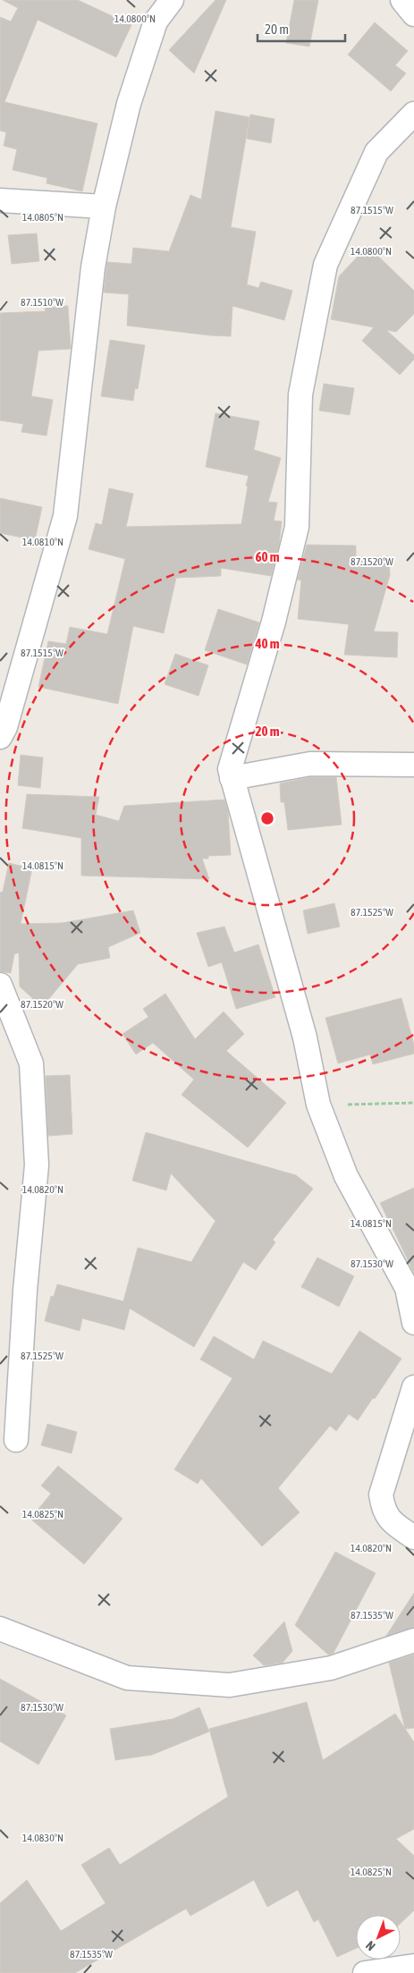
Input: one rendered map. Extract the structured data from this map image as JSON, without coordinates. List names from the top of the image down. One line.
{"scale_bar":"20 m","north":"bottom left","coordinates":["14.0800°N","87.1515°W","14.0805°N","87.1510°W","14.0810°N","87.1520°W","14.0815°N","87.1525°W","14.0820°N","87.1530°W","14.0825°N","87.1535°W","14.0830°N"],"rings":["60 m","40 m","20 m"]}
